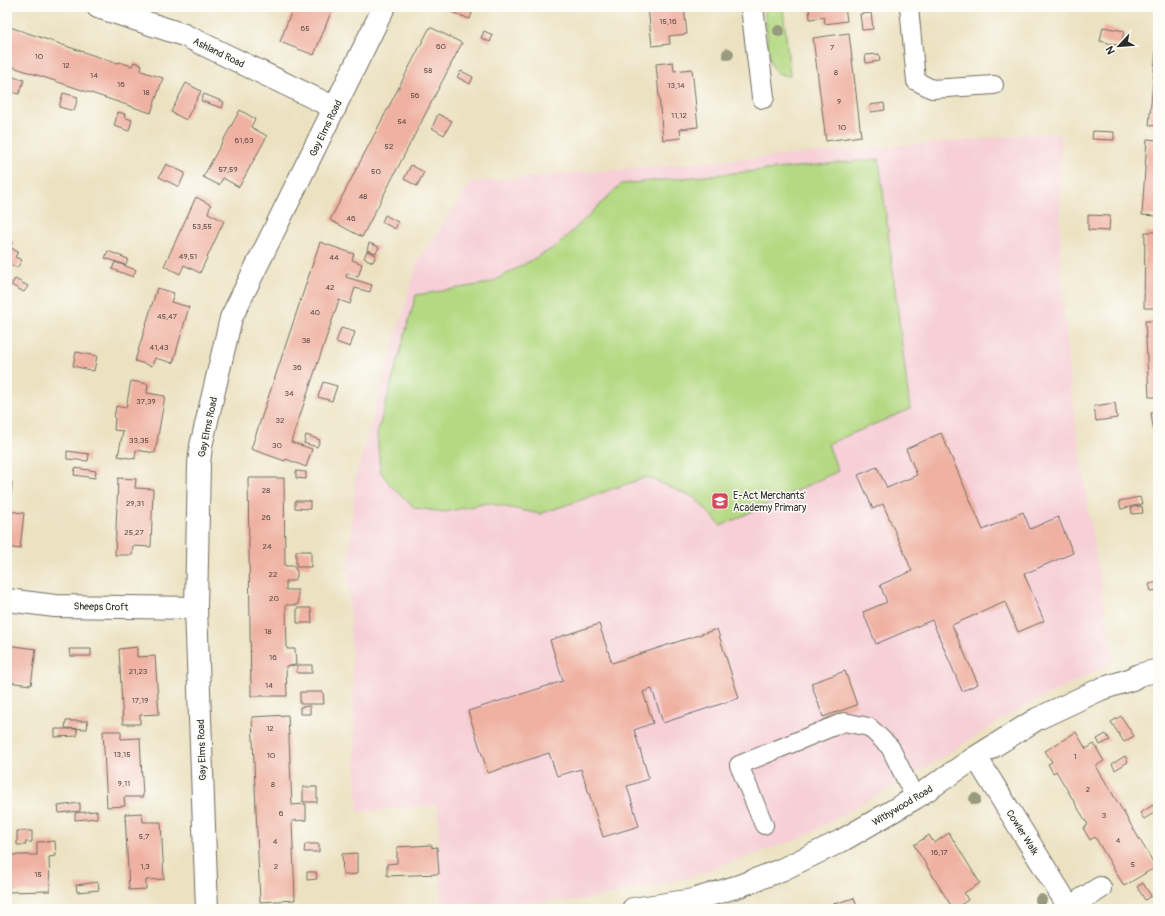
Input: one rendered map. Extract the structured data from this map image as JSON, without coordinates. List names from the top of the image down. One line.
{"streets":{"street":["Ashland Road","Gay Elms Road","Sheeps Croft","Withywood Road","Cowler Walk"]},"crossings":[["Ashland Road","Gay Elms Road"],["Gay Elms Road","Sheeps Croft"],["Withywood Road","Cowler Walk"]],"places":{"school or university":["E-Act Merchants' Academy Primary"]},"house_numbers":["15,16","65","60","7","10","12","58","8","14","16","13,14","18","56","9","11,12","54","10","61,63","52","57,59","50","48","46","53,55","49,51","44","42","40","45,47","38","41,43","36","34","37,39","32","33,35","30","28","29,31","26","25,27","24","22","20","18","16","21,23","14","17,19","12","13,15","10","1","9,11","8","2","6","3","5,7","4","4","16,17","5","1,3","2","15"],"north":"bottom left"}
